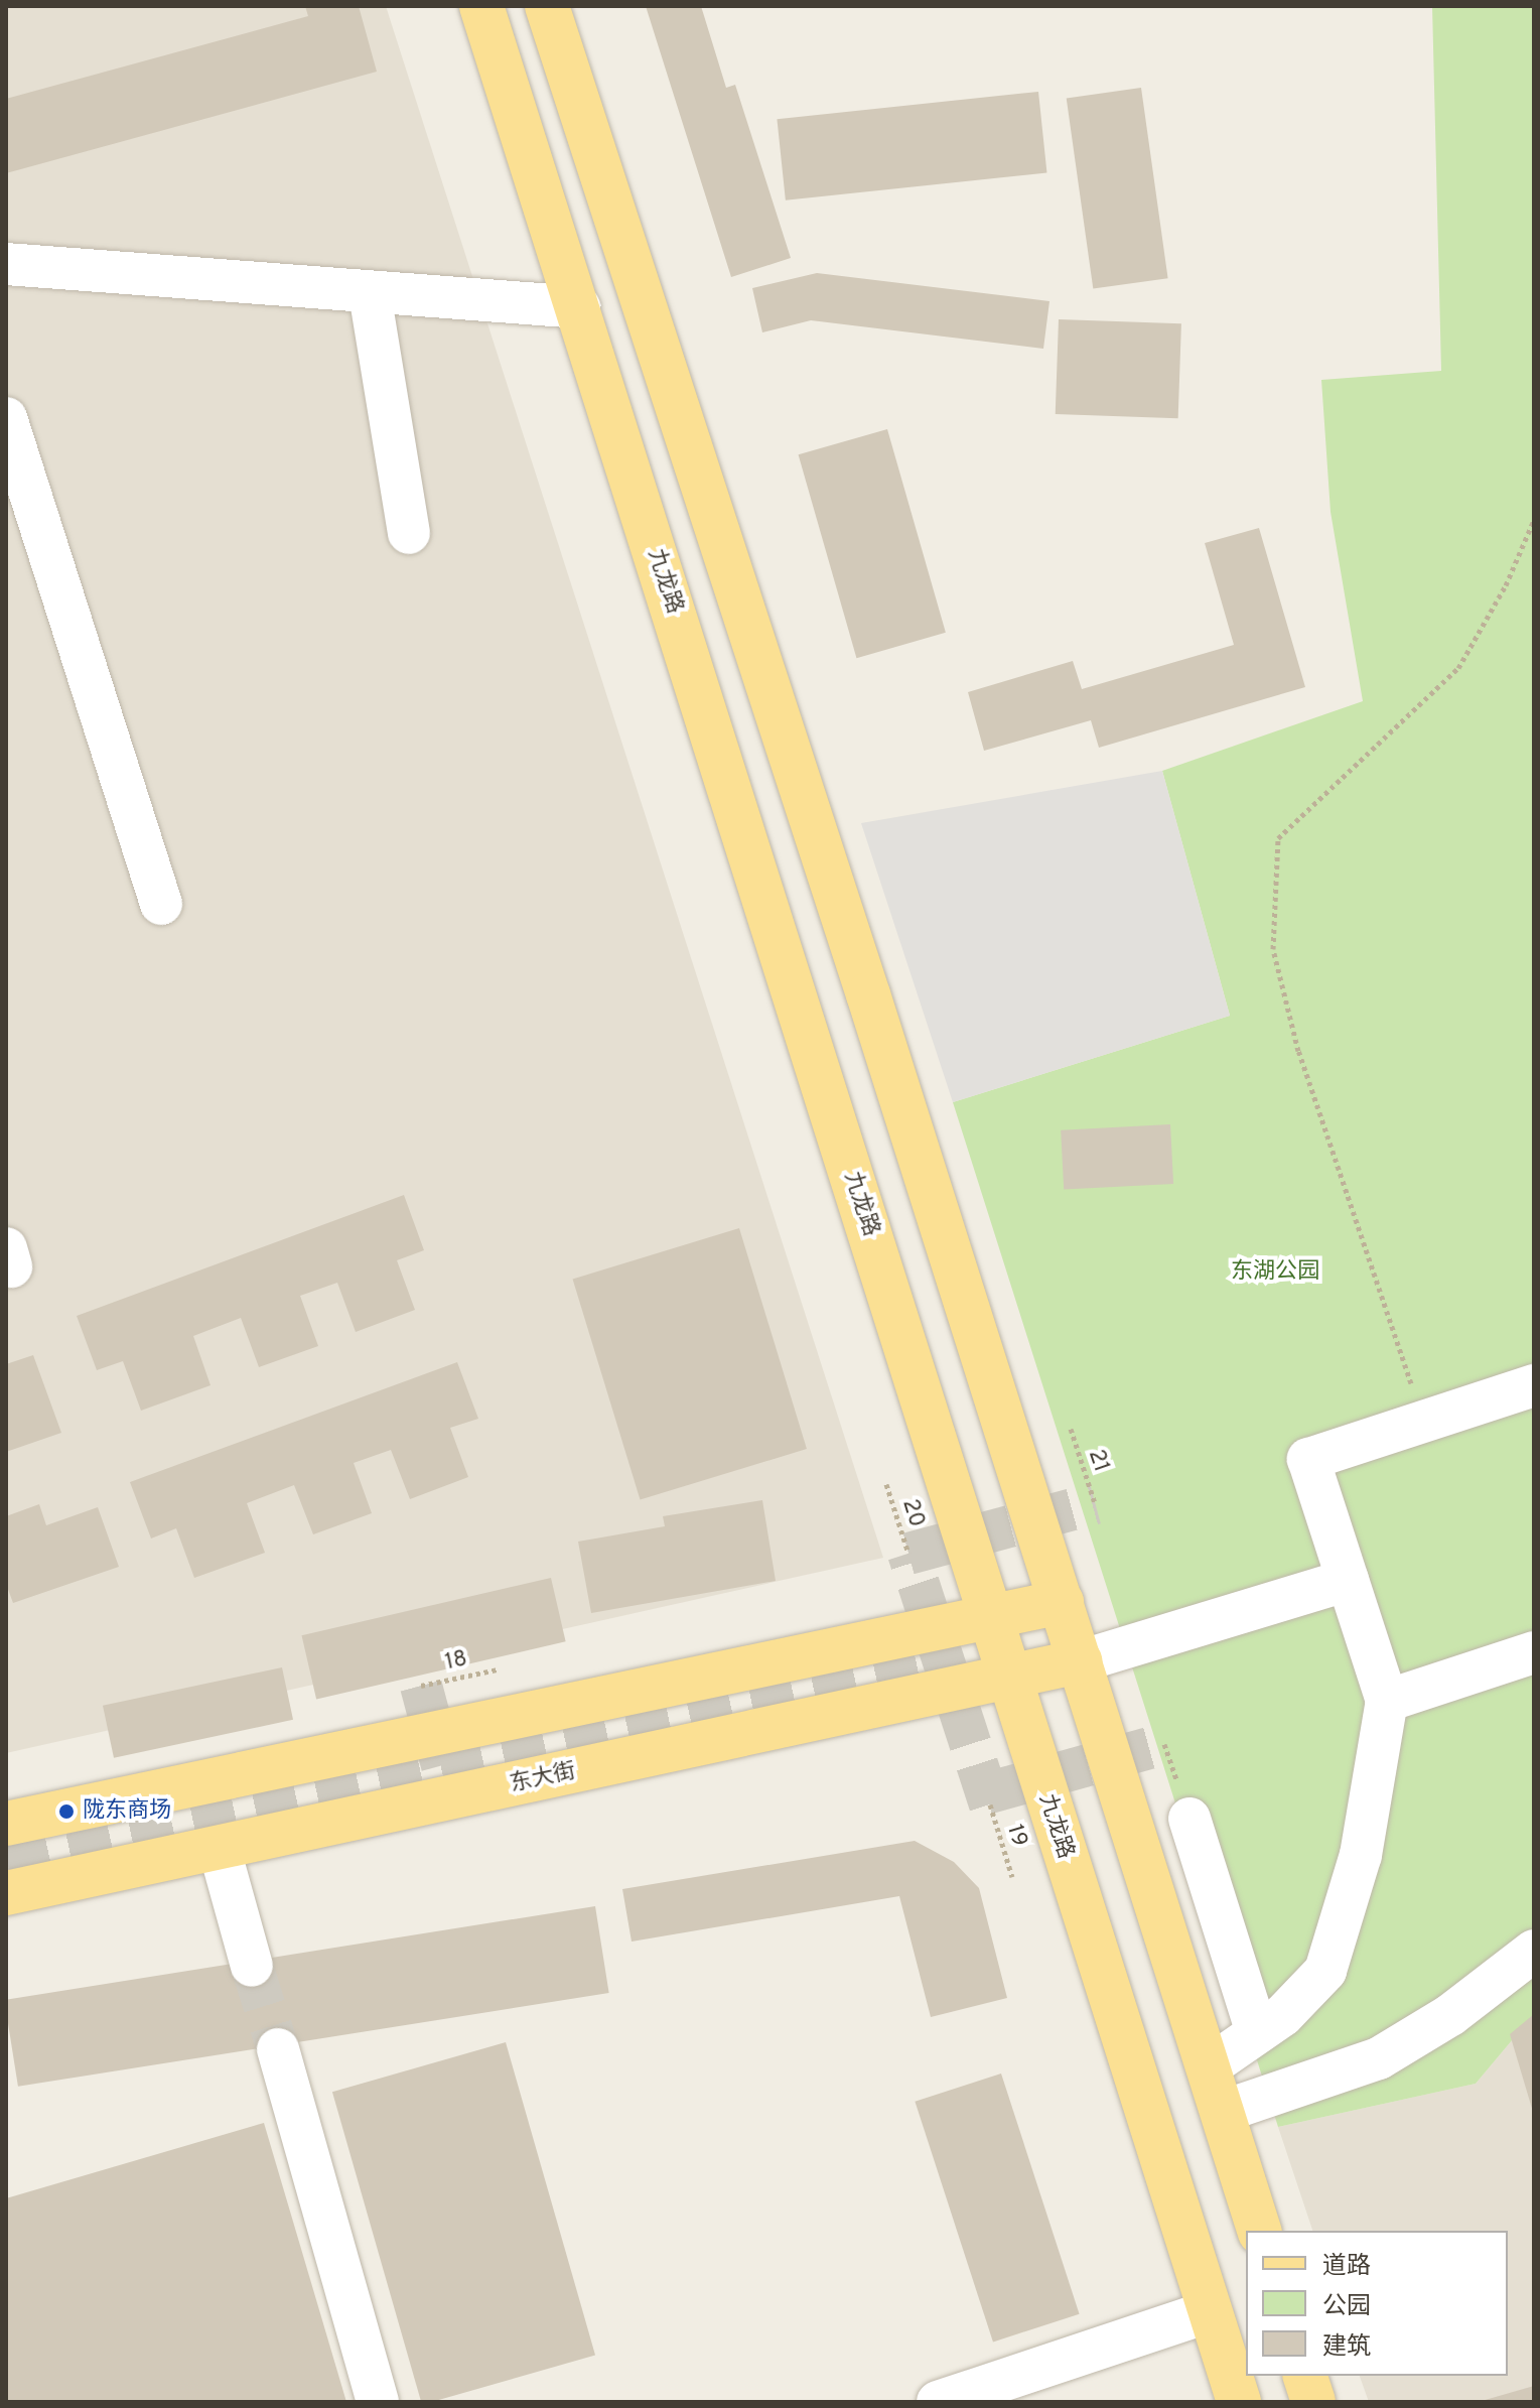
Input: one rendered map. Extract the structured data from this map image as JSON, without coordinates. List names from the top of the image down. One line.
{"streets":{"main road":["九龙路","东大街"],"path":["21","20","18","19"]},"crossings":[["九龙路","东大街"]],"parks":["东湖公园"],"places":["陇东商场"],"legend":["道路","公园","建筑"]}
